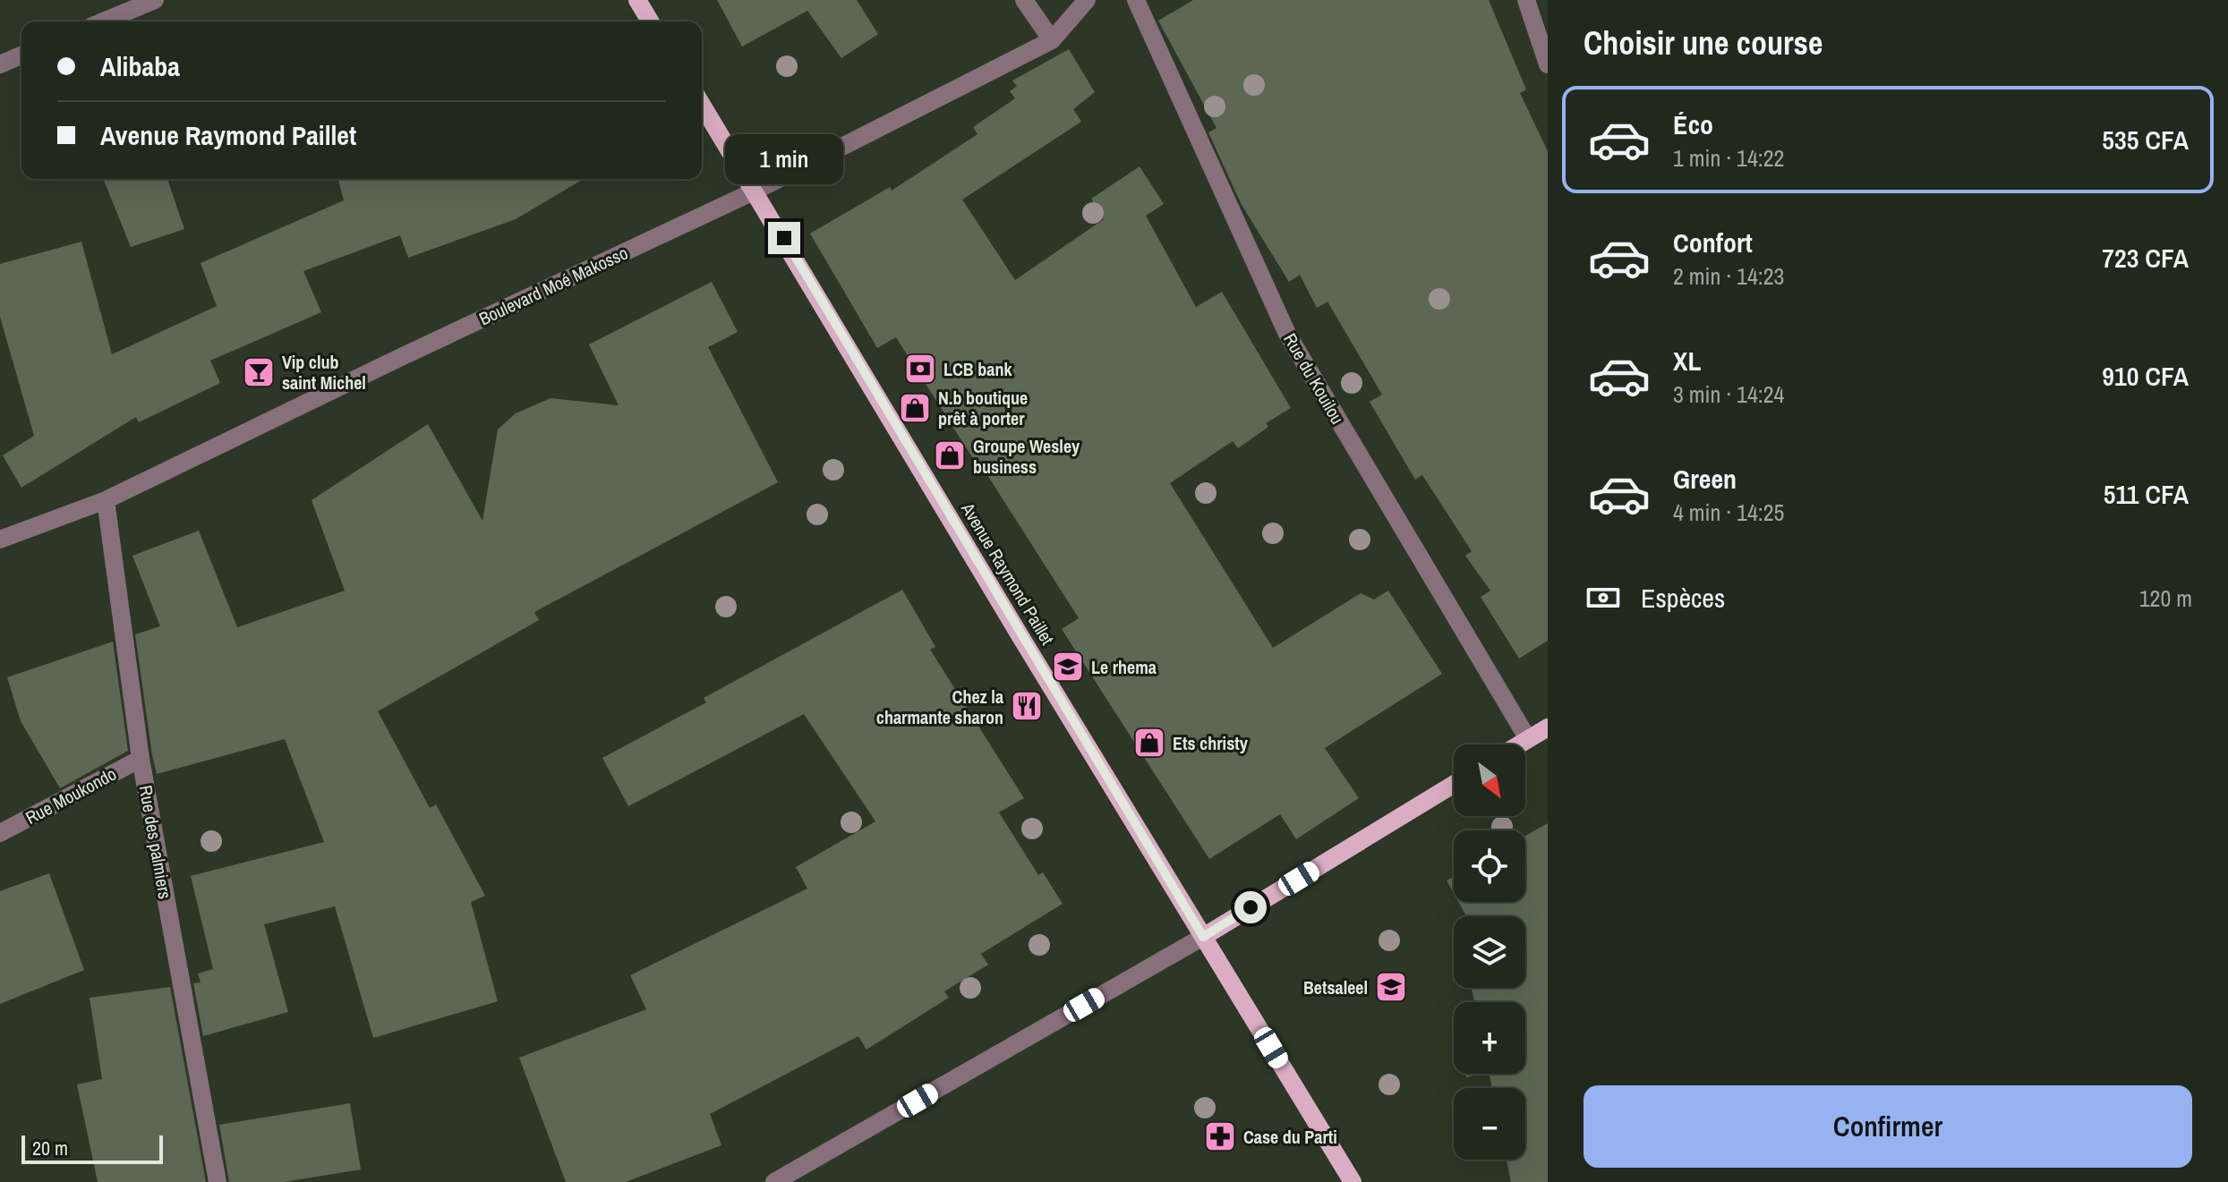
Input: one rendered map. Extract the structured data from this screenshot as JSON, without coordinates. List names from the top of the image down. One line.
{"streets":{"main road":["Avenue Raymond Paillet"],"street":["Boulevard Moé Makosso","Rue du Kouilou","Rue Moukondo","Rue des palmiers"]},"crossings":[["Boulevard Moé Makosso","Avenue Raymond Paillet"],["Boulevard Moé Makosso","Rue des palmiers"],["Rue Moukondo","Rue des palmiers"]],"places":{"bank":["LCB bank"],"bar":["Vip club saint Michel"],"shop":["N.b boutique prêt à porter","Groupe Wesley business","Ets christy"],"school or university":["Le rhema","Betsaleel"],"restaurant":["Chez la charmante sharon"],"pharmacy":["Case du Parti"]},"scale_bar":"20 m","north":"bottom right","page":{"heading":"Choisir une course","banner":["Alibaba","Avenue Raymond Paillet"],"list":[{"name":"Éco","note":"1 min · 14:22","value":"535 CFA"},{"name":"Confort","note":"2 min · 14:23","value":"723 CFA"},{"name":"XL","note":"3 min · 14:24","value":"910 CFA"},{"name":"Green","note":"4 min · 14:25","value":"511 CFA"}],"bubble":"1 min","pay":["Espèces","120 m"],"map_buttons":["+","−"],"buttons":"Confirmer","scale":"20 m"}}
